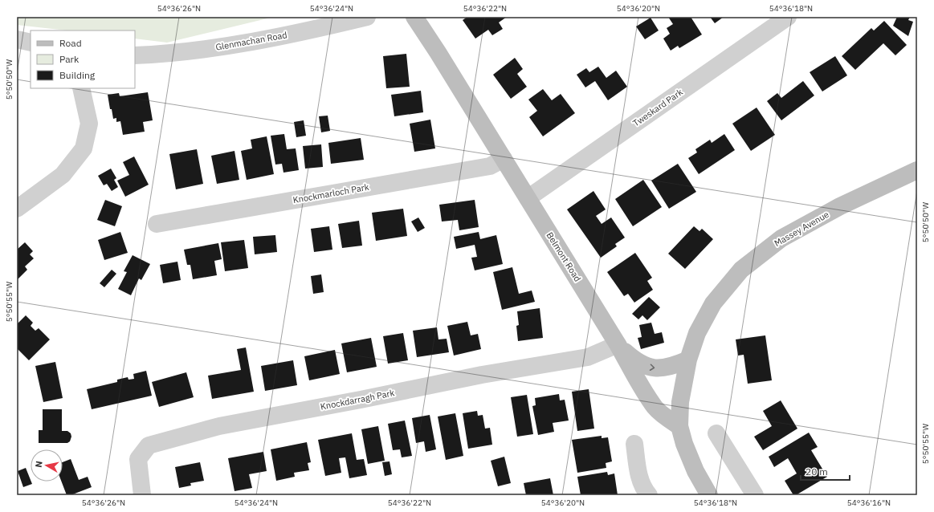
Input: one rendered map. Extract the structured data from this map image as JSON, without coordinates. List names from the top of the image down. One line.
{"streets":{"main road":["Massey Avenue","Belmont Road"],"street":["Glenmachan Road","Tweskard Park","Knockmarloch Park","Knockdarragh Park"]},"crossings":[["Tweskard Park","Belmont Road"],["Knockmarloch Park","Belmont Road"],["Massey Avenue","Belmont Road"],["Belmont Road","Knockdarragh Park"]],"legend":["Road","Park","Building"],"scale_bar":"20 m","north":"left","coordinates":["54°36'26\"N","54°36'24\"N","54°36'22\"N","54°36'20\"N","54°36'18\"N","5°50'50\"W","5°50'55\"W","54°36'16\"N"]}
